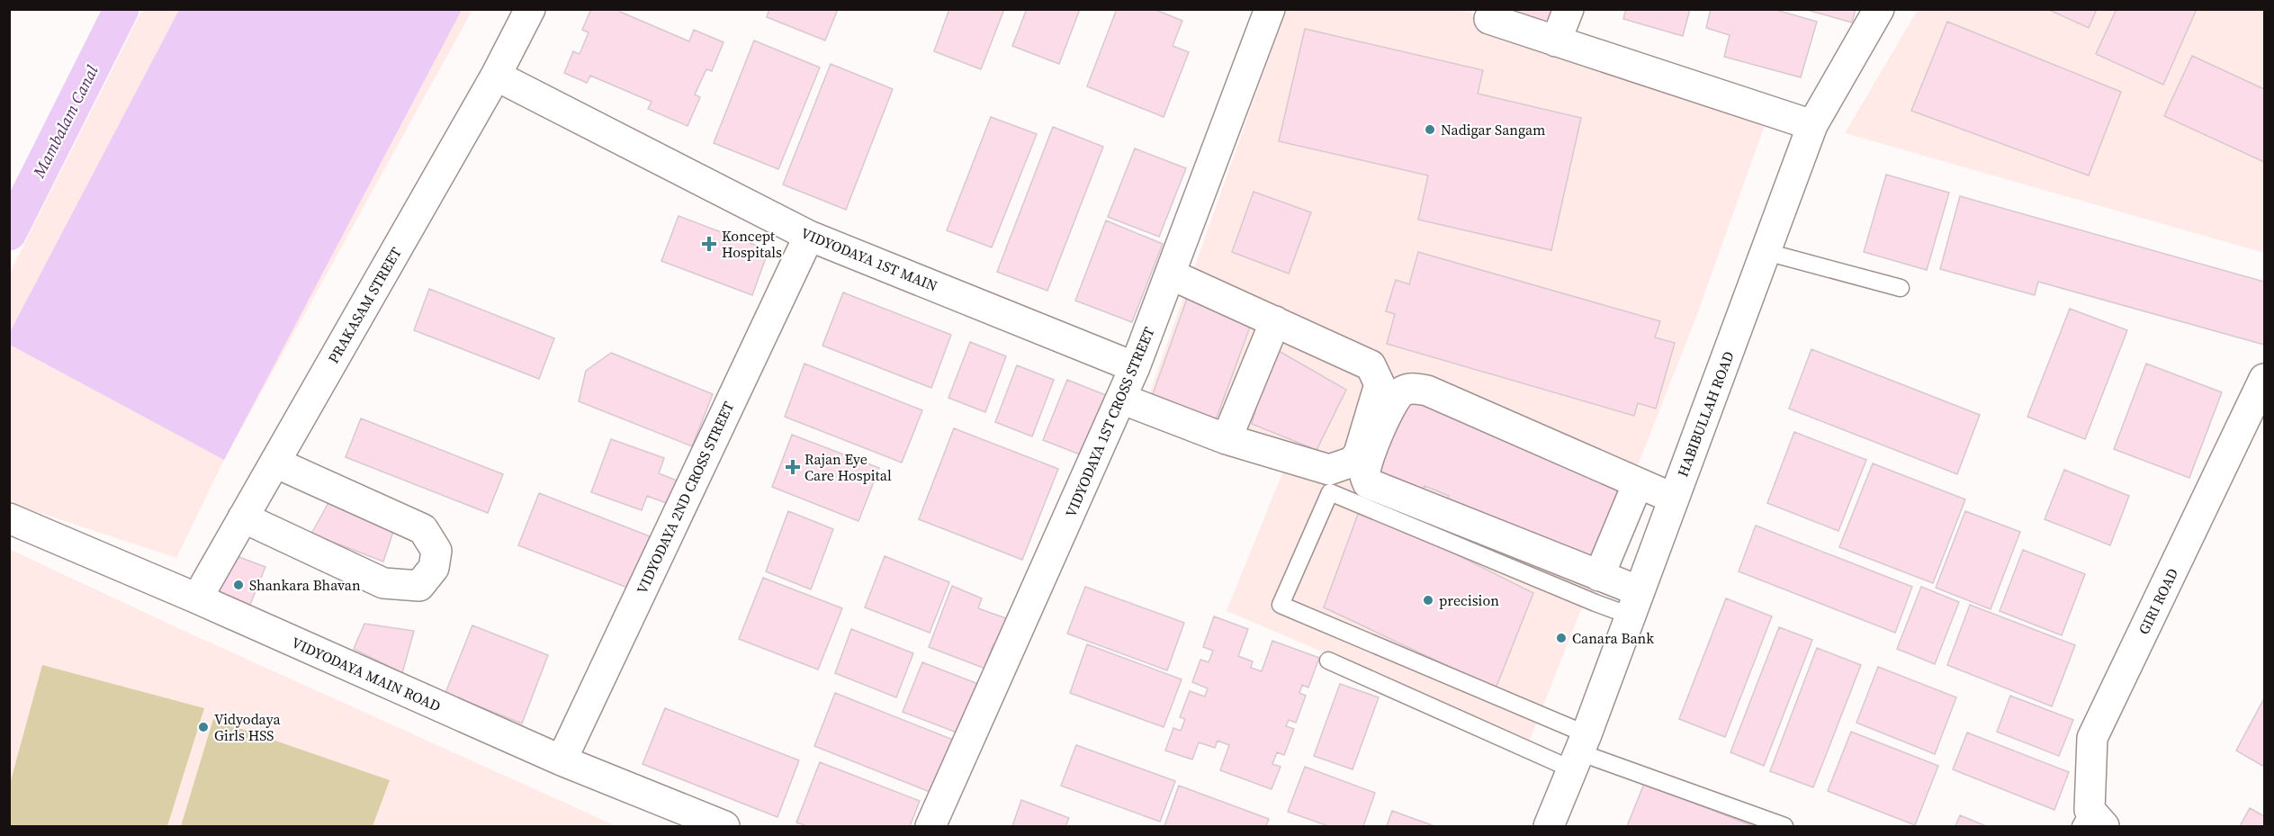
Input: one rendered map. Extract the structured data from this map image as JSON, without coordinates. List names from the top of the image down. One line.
{"streets":{"street":["VIDYODAYA 1ST MAIN","PRAKASAM STREET","HABIBULLAH ROAD","VIDYODAYA 1ST CROSS STREET","VIDYODAYA 2ND CROSS STREET","GIRI ROAD","VIDYODAYA MAIN ROAD"]},"crossings":[["VIDYODAYA 1ST MAIN","PRAKASAM STREET"],["VIDYODAYA 1ST MAIN","VIDYODAYA 1ST CROSS STREET"],["VIDYODAYA 1ST MAIN","VIDYODAYA 2ND CROSS STREET"],["PRAKASAM STREET","VIDYODAYA MAIN ROAD"],["VIDYODAYA 2ND CROSS STREET","VIDYODAYA MAIN ROAD"]],"water":["Mambalam Canal"],"places":{"other":["Nadigar Sangam","Shankara Bhavan","precision","Canara Bank","Vidyodaya Girls HSS"],"health":["Koncept Hospitals","Rajan Eye Care Hospital"]}}
